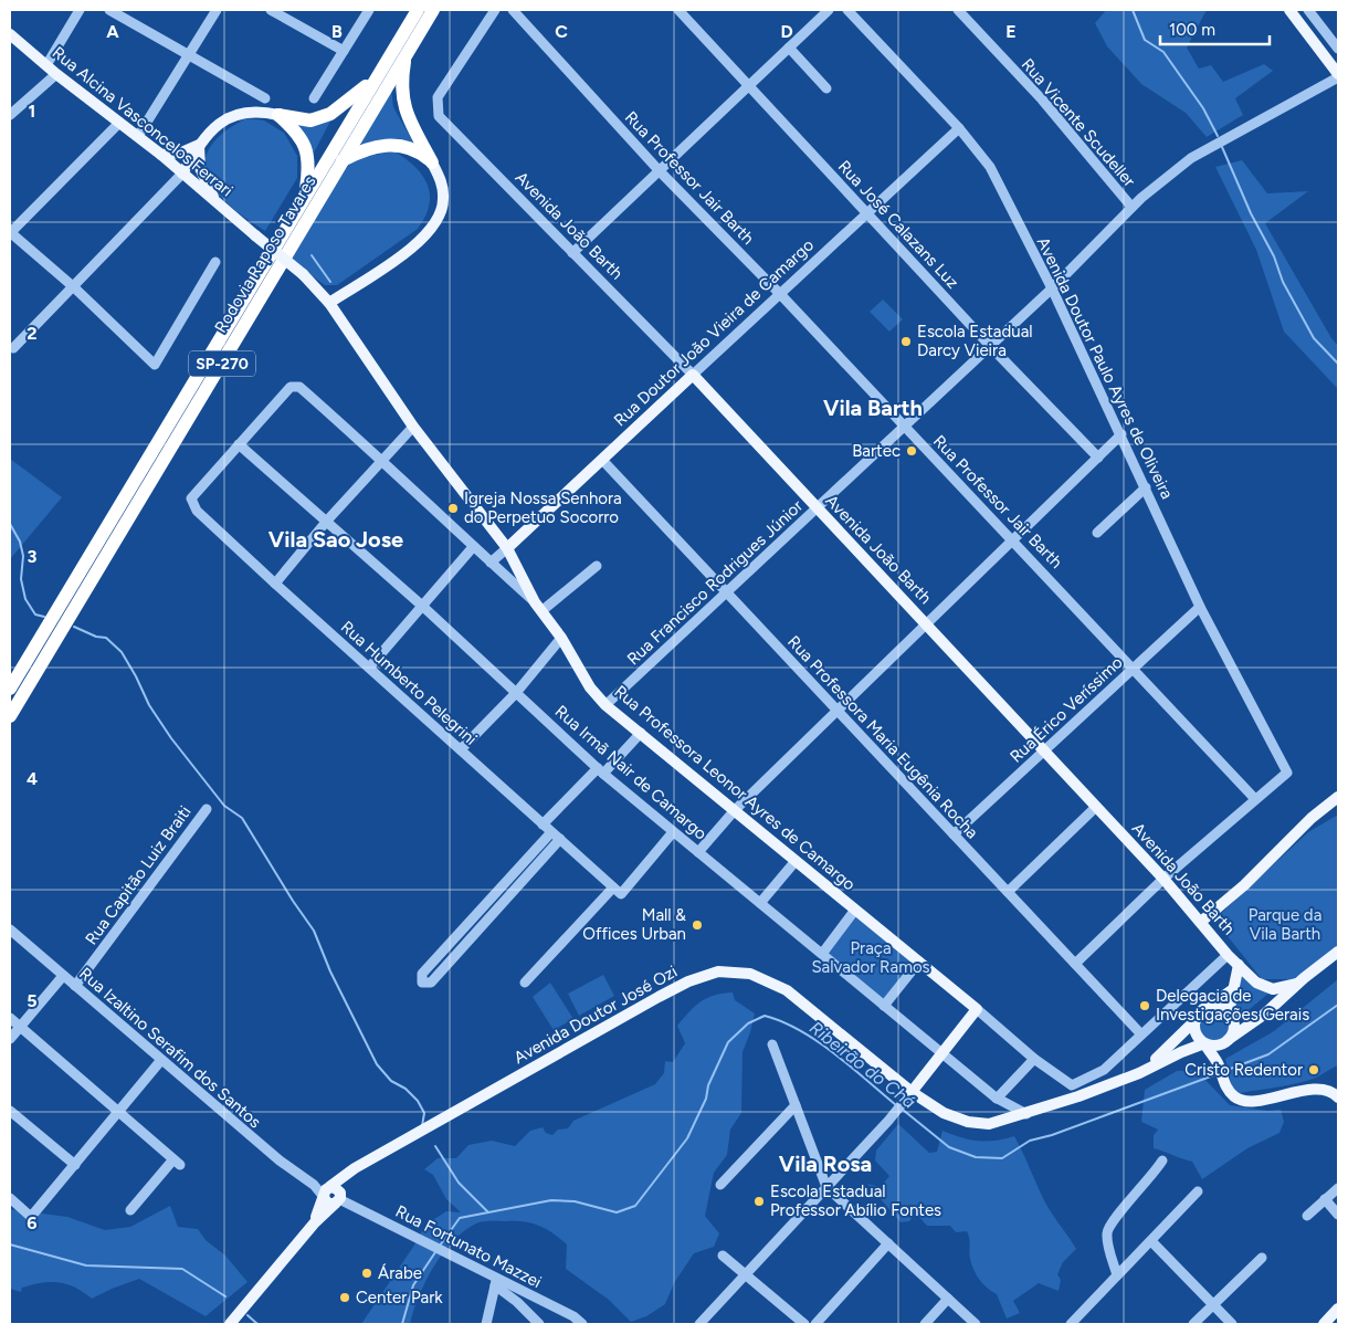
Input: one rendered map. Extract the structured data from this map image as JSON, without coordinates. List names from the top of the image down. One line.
{"streets":{"highway":["Rodovia Raposo Tavares","SP-270"],"main road":["Rua Alcina Vasconcelos Ferrari","Avenida João Barth","Rua Doutor João Vieira de Camargo","Rua Professora Leonor Ayres de Camargo","Avenida Doutor José Ozi"],"street":["Rua Vicente Scudeller","Rua Professor Jair Barth","Rua José Calazans Luz","Avenida Doutor Paulo Ayres de Oliveira","Rua Francisco Rodrigues Júnior","Rua Humberto Pelegrini","Rua Érico Veríssimo","Rua Professora Maria Eugênia Rocha","Rua Irmã Nair de Camargo","Rua Capitão Luiz Braiti","Rua Izaltino Serafim dos Santos","Rua Fortunato Mazzei"]},"crossings":[["Rua Alcina Vasconcelos Ferrari","Rua Professora Leonor Ayres de Camargo"],["Rua Vicente Scudeller","Rua Francisco Rodrigues Júnior"],["Rua Professor Jair Barth","Rua Doutor João Vieira de Camargo"],["Rua Professor Jair Barth","Avenida Doutor Paulo Ayres de Oliveira"],["Rua Professor Jair Barth","Rua Francisco Rodrigues Júnior"],["Rua Professor Jair Barth","Rua Érico Veríssimo"],["Rua José Calazans Luz","Rua Doutor João Vieira de Camargo"],["Rua José Calazans Luz","Rua Francisco Rodrigues Júnior"],["Avenida João Barth","Rua Doutor João Vieira de Camargo"],["Avenida João Barth","Rua Francisco Rodrigues Júnior"],["Avenida João Barth","Rua Érico Veríssimo"],["Rua Doutor João Vieira de Camargo","Avenida Doutor Paulo Ayres de Oliveira"],["Rua Doutor João Vieira de Camargo","Rua Professora Maria Eugênia Rocha"],["Rua Doutor João Vieira de Camargo","Rua Professora Leonor Ayres de Camargo"],["Avenida Doutor Paulo Ayres de Oliveira","Rua Francisco Rodrigues Júnior"],["Avenida Doutor Paulo Ayres de Oliveira","Rua Érico Veríssimo"],["Rua Francisco Rodrigues Júnior","Rua Professora Maria Eugênia Rocha"],["Rua Francisco Rodrigues Júnior","Rua Professora Leonor Ayres de Camargo"],["Rua Humberto Pelegrini","Rua Irmã Nair de Camargo"],["Rua Érico Veríssimo","Rua Professora Maria Eugênia Rocha"],["Rua Professora Maria Eugênia Rocha","Rua Professora Leonor Ayres de Camargo"],["Rua Irmã Nair de Camargo","Avenida Doutor José Ozi"],["Rua Capitão Luiz Braiti","Rua Izaltino Serafim dos Santos"],["Avenida Doutor José Ozi","Rua Izaltino Serafim dos Santos"],["Avenida Doutor José Ozi","Rua Fortunato Mazzei"],["Rua Izaltino Serafim dos Santos","Rua Fortunato Mazzei"]],"districts":["Vila Barth","Vila Sao Jose","Vila Rosa"],"water":["Ribeirão do Chá"],"parks":["Parque da Vila Barth","Praça Salvador Ramos"],"places":["Escola Estadual Darcy Vieira","Bartec","Igreja Nossa Senhora do Perpetuo Socorro","Mall & Offices Urban","Delegacia de Investigações Gerais","Cristo Redentor","Escola Estadual Professor Abílio Fontes","Árabe","Center Park"],"scale_bar":"100 m","grid":{"columns":["A","B","C","D","E"],"rows":["1","2","3","4","5","6"]}}
